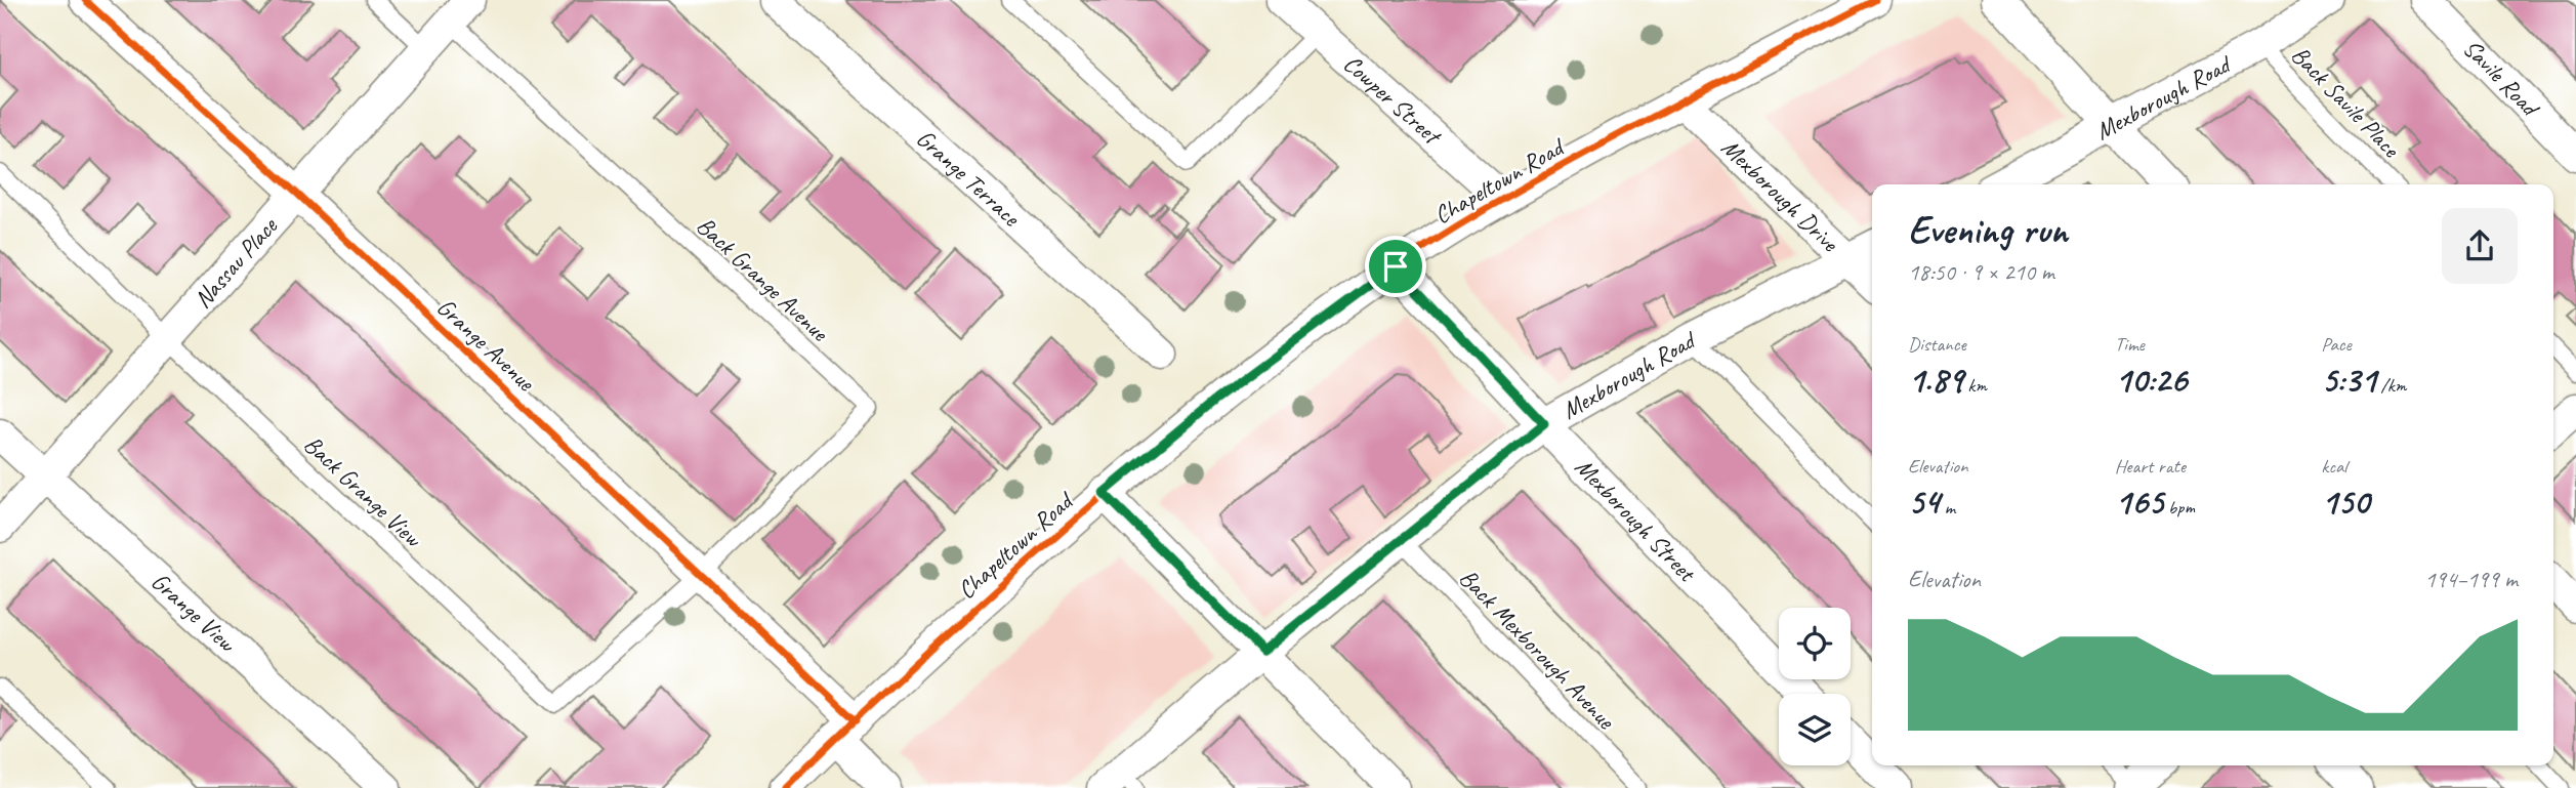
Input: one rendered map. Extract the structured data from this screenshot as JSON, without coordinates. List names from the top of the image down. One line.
{"streets":{"street":["Savile Road","Cowper Street","Mexborough Road","Grange Terrace","Chapeltown Road","Mexborough Drive","Nassau Place","Grange Avenue","Mexborough Street","Grange View"],"lane":["Back Savile Place","Back Grange Avenue","Back Grange View","Back Mexborough Avenue"]},"crossings":[["Cowper Street","Chapeltown Road"],["Mexborough Road","Back Savile Place"],["Mexborough Road","Mexborough Drive"],["Mexborough Road","Mexborough Street"],["Mexborough Road","Back Mexborough Avenue"],["Chapeltown Road","Mexborough Drive"],["Chapeltown Road","Grange Avenue"],["Chapeltown Road","Mexborough Street"],["Nassau Place","Back Grange Avenue"],["Nassau Place","Grange Avenue"],["Nassau Place","Back Grange View"],["Nassau Place","Grange View"],["Back Grange Avenue","Grange Avenue"],["Back Grange Avenue","Back Grange View"],["Grange Avenue","Back Grange View"]],"page":{"heading":["Evening run","18:50 · 9 × 210 m"],"stats":[["Distance","1.89 km"],["Time","10:26"],["Pace","5:31 /km"],["Elevation","54 m"],["Heart rate","165 bpm"],["kcal","150"]],"chart":["Elevation","194–199 m"]}}
